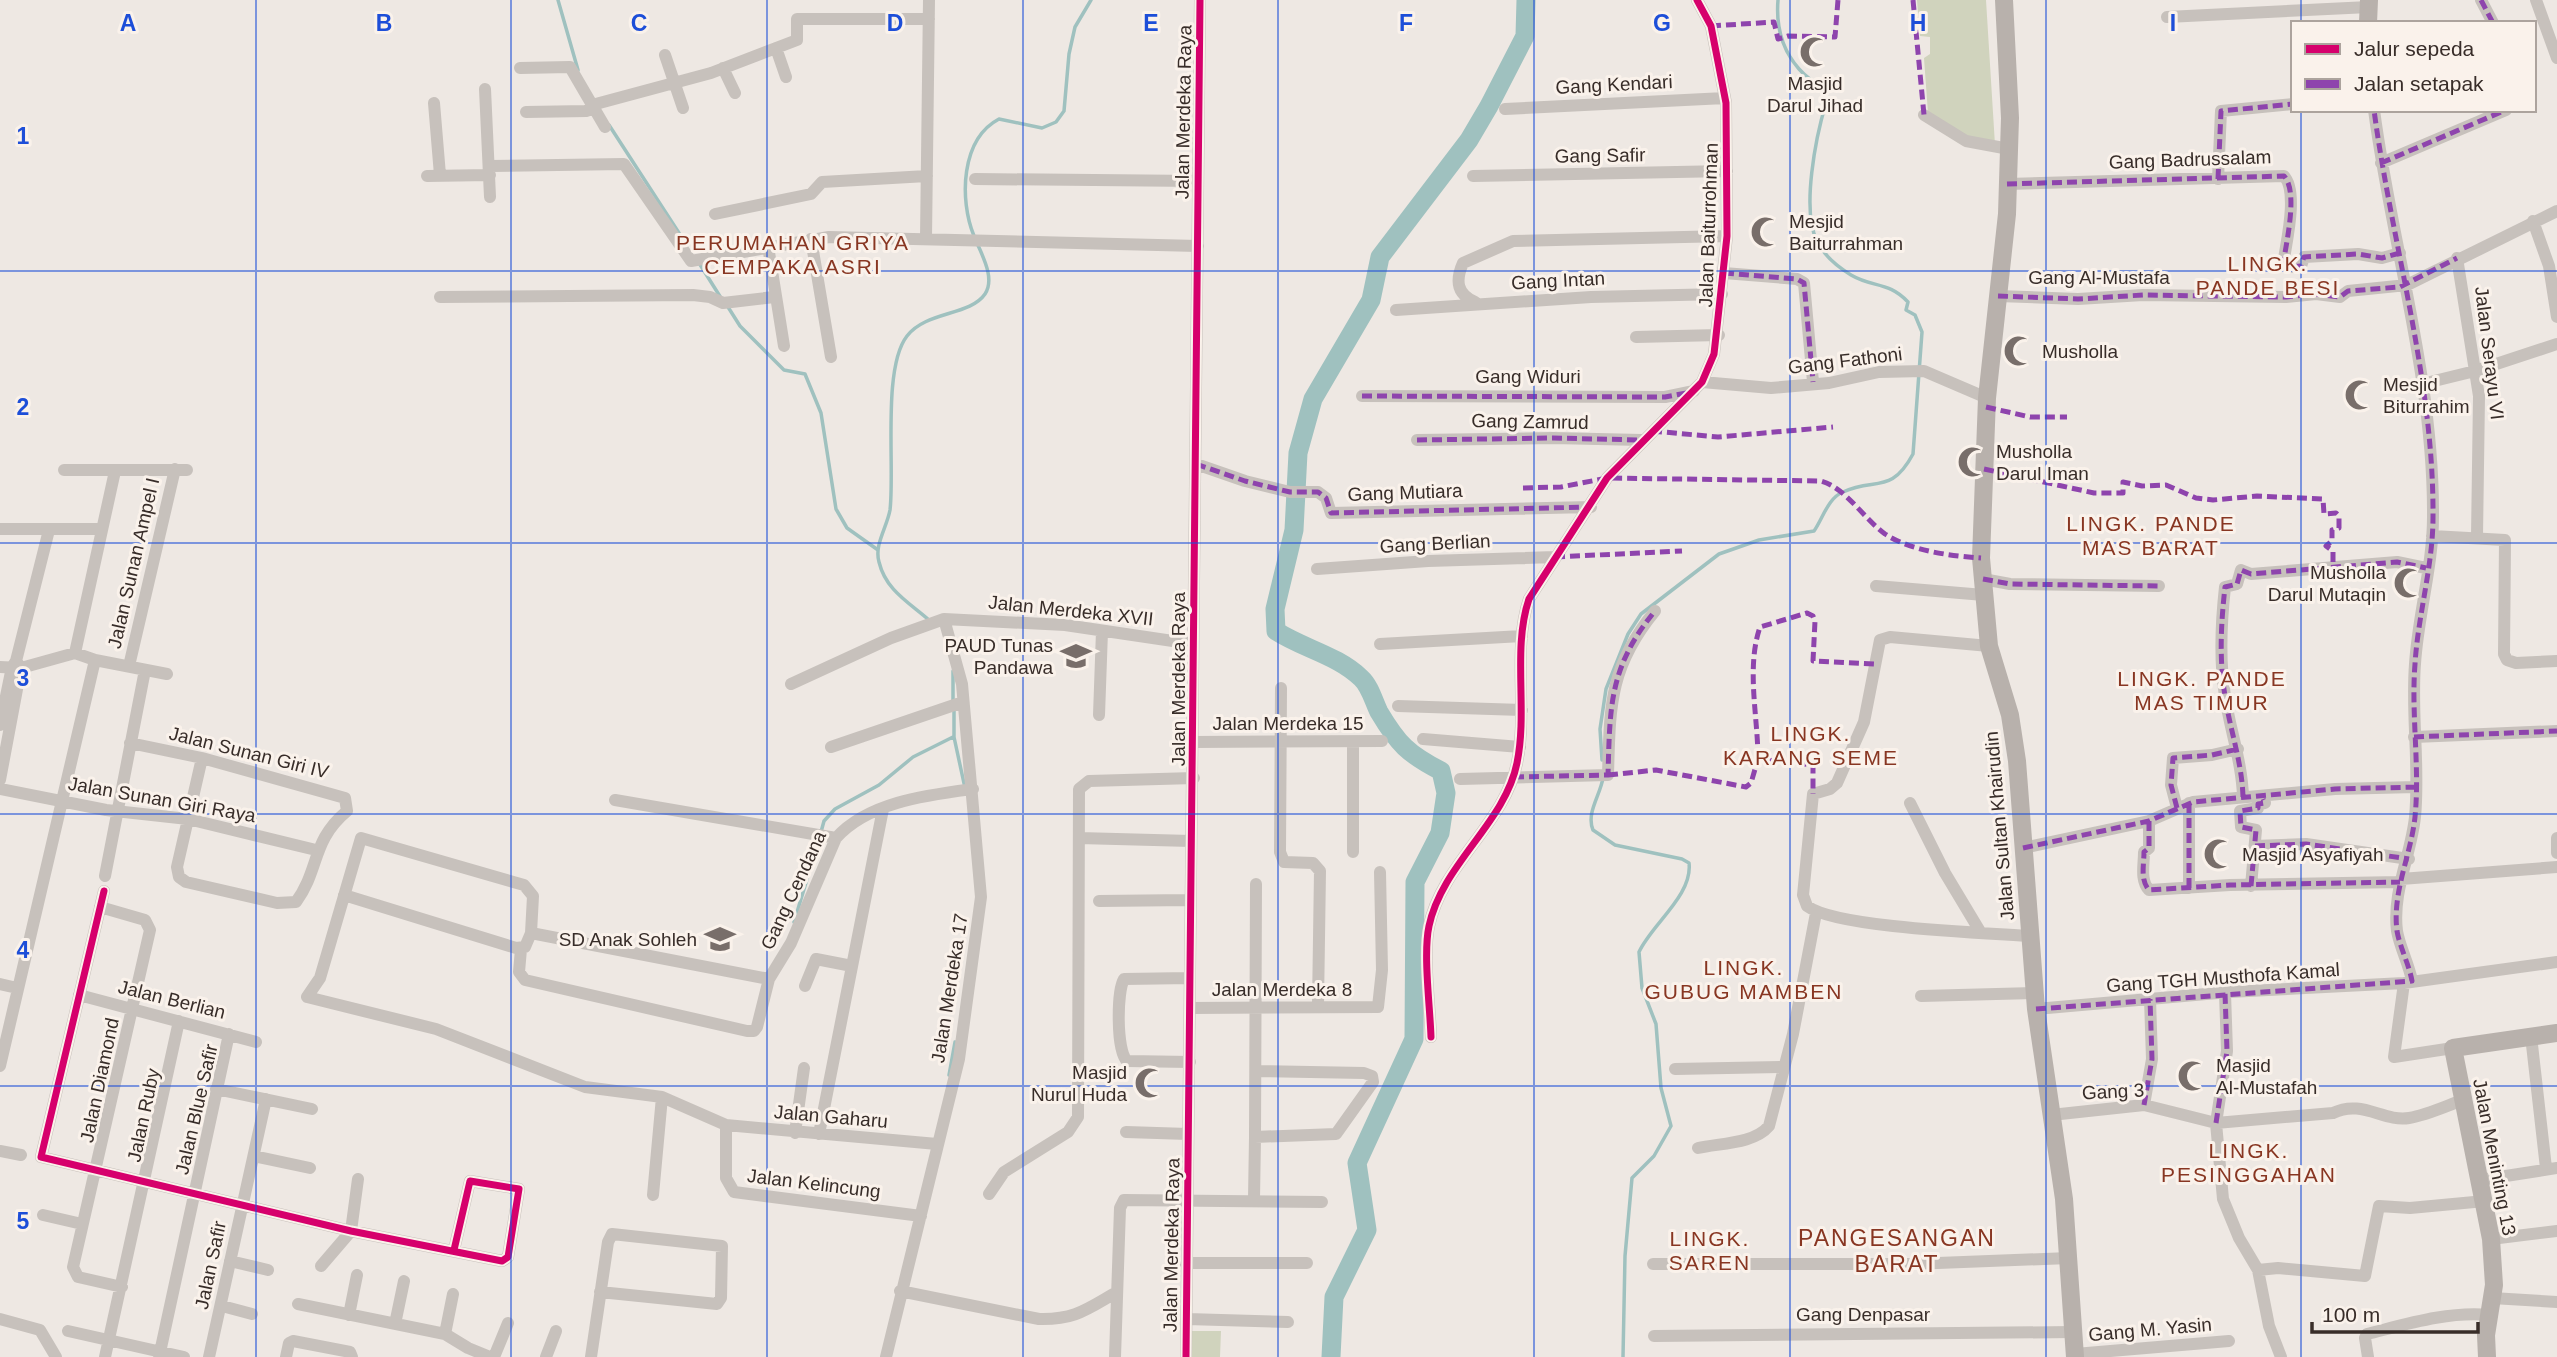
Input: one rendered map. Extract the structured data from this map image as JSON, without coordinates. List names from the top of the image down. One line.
{"streets":{"main road":["Jalan Sultan Khairudin","Jalan Meninting 13"],"street":["Gang Kendari","Jalan Merdeka Raya","Gang Safir","Gang Badrussalam","Jalan Baiturrohman","Gang Al-Mustafa","Gang Intan","Jalan Serayu VI","Gang Fathoni","Gang Widuri","Gang Zamrud","Gang Mutiara","Gang Berlian","Jalan Sunan Ampel I","Jalan Merdeka XVII","Jalan Merdeka 15","Jalan Sunan Giri IV","Jalan Sunan Giri Raya","Gang Cendana","Gang TGH Musthofa Kamal","Jalan Merdeka 17","Jalan Merdeka 8","Jalan Berlian","Jalan Diamond","Gang 3","Jalan Blue Safir","Jalan Ruby","Jalan Gaharu","Jalan Kelincung","Jalan Safir","Gang Denpasar","Gang M. Yasin"]},"crossings":[["Gang Kendari","Jalan Baiturrohman"],["Jalan Merdeka Raya","Gang Mutiara"],["Jalan Merdeka Raya","Jalan Merdeka XVII"],["Jalan Merdeka Raya","Jalan Merdeka 15"],["Jalan Merdeka Raya","Jalan Merdeka 8"],["Gang Safir","Jalan Baiturrohman"],["Gang Badrussalam","Jalan Sultan Khairudin"],["Jalan Baiturrohman","Gang Intan"],["Jalan Baiturrohman","Gang Fathoni"],["Jalan Baiturrohman","Gang Widuri"],["Jalan Baiturrohman","Gang Zamrud"],["Jalan Baiturrohman","Gang Mutiara"],["Jalan Baiturrohman","Gang Berlian"],["Gang Al-Mustafa","Jalan Sultan Khairudin"],["Gang Fathoni","Gang Widuri"],["Gang Fathoni","Jalan Sultan Khairudin"],["Jalan Merdeka XVII","Jalan Merdeka 17"],["Jalan Sunan Giri IV","Jalan Sunan Giri Raya"],["Jalan Sultan Khairudin","Gang TGH Musthofa Kamal"],["Jalan Sultan Khairudin","Gang 3"],["Jalan Sultan Khairudin","Gang Denpasar"],["Jalan Sultan Khairudin","Gang M. Yasin"],["Gang Cendana","Jalan Merdeka 17"],["Jalan Merdeka 17","Jalan Gaharu"],["Jalan Merdeka 17","Jalan Kelincung"],["Jalan Berlian","Jalan Diamond"],["Jalan Berlian","Jalan Blue Safir"],["Jalan Berlian","Jalan Ruby"],["Jalan Diamond","Jalan Ruby"],["Gang 3","Jalan Meninting 13"],["Jalan Gaharu","Jalan Kelincung"]],"districts":["PERUMAHAN GRIYA CEMPAKA ASRI","LINGK. PANDE BESI","LINGK. PANDE MAS BARAT","LINGK. PANDE MAS TIMUR","LINGK. KARANG SEME","LINGK. GUBUG MAMBEN","LINGK. PESINGGAHAN","PANGESANGAN BARAT","LINGK. SAREN"],"places":{"mosque":["Masjid Darul Jihad","Mesjid Baiturrahman","Musholla","Mesjid Biturrahim","Musholla Darul Iman","Musholla Darul Mutaqin","Masjid Asyafiyah","Masjid Al-Mustafah","Masjid Nurul Huda"],"school or university":["PAUD Tunas Pandawa","SD Anak Sohleh"]},"legend":["Jalur sepeda","Jalan setapak"],"scale_bar":"100 m","grid":{"columns":["A","B","C","D","E","F","G","H","I"],"rows":["1","2","3","4","5"]}}
